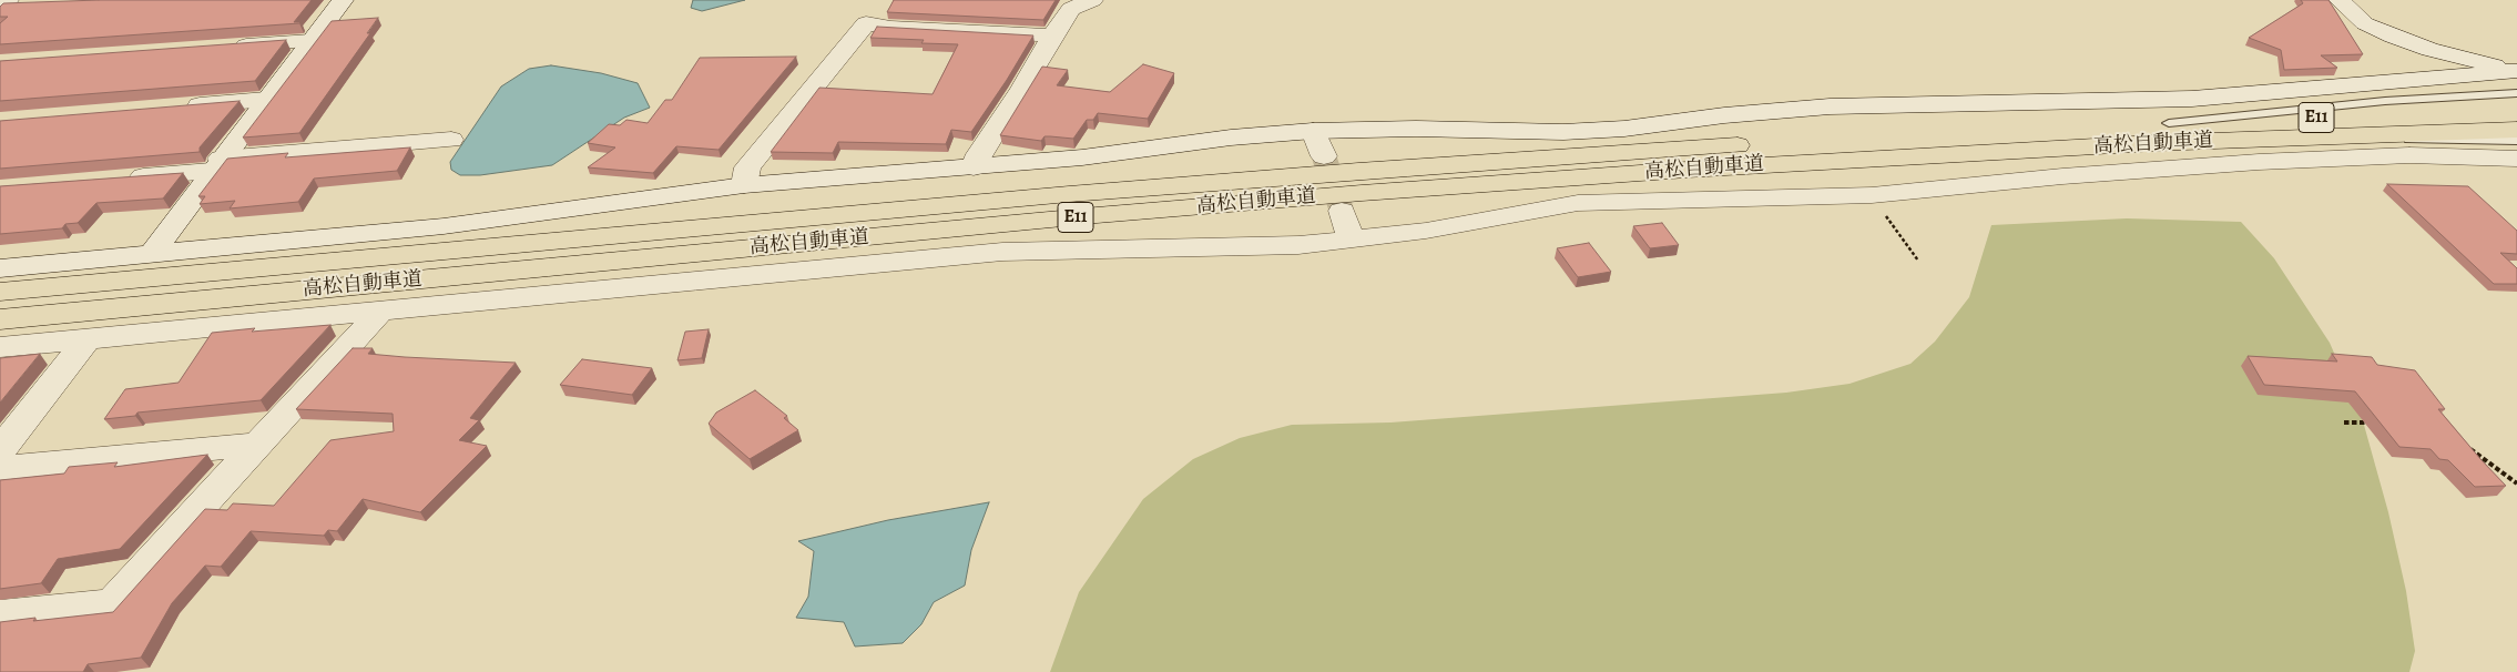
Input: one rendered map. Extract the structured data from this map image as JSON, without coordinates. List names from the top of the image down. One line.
{"streets":{"highway":["E11","高松自動車道"]}}
